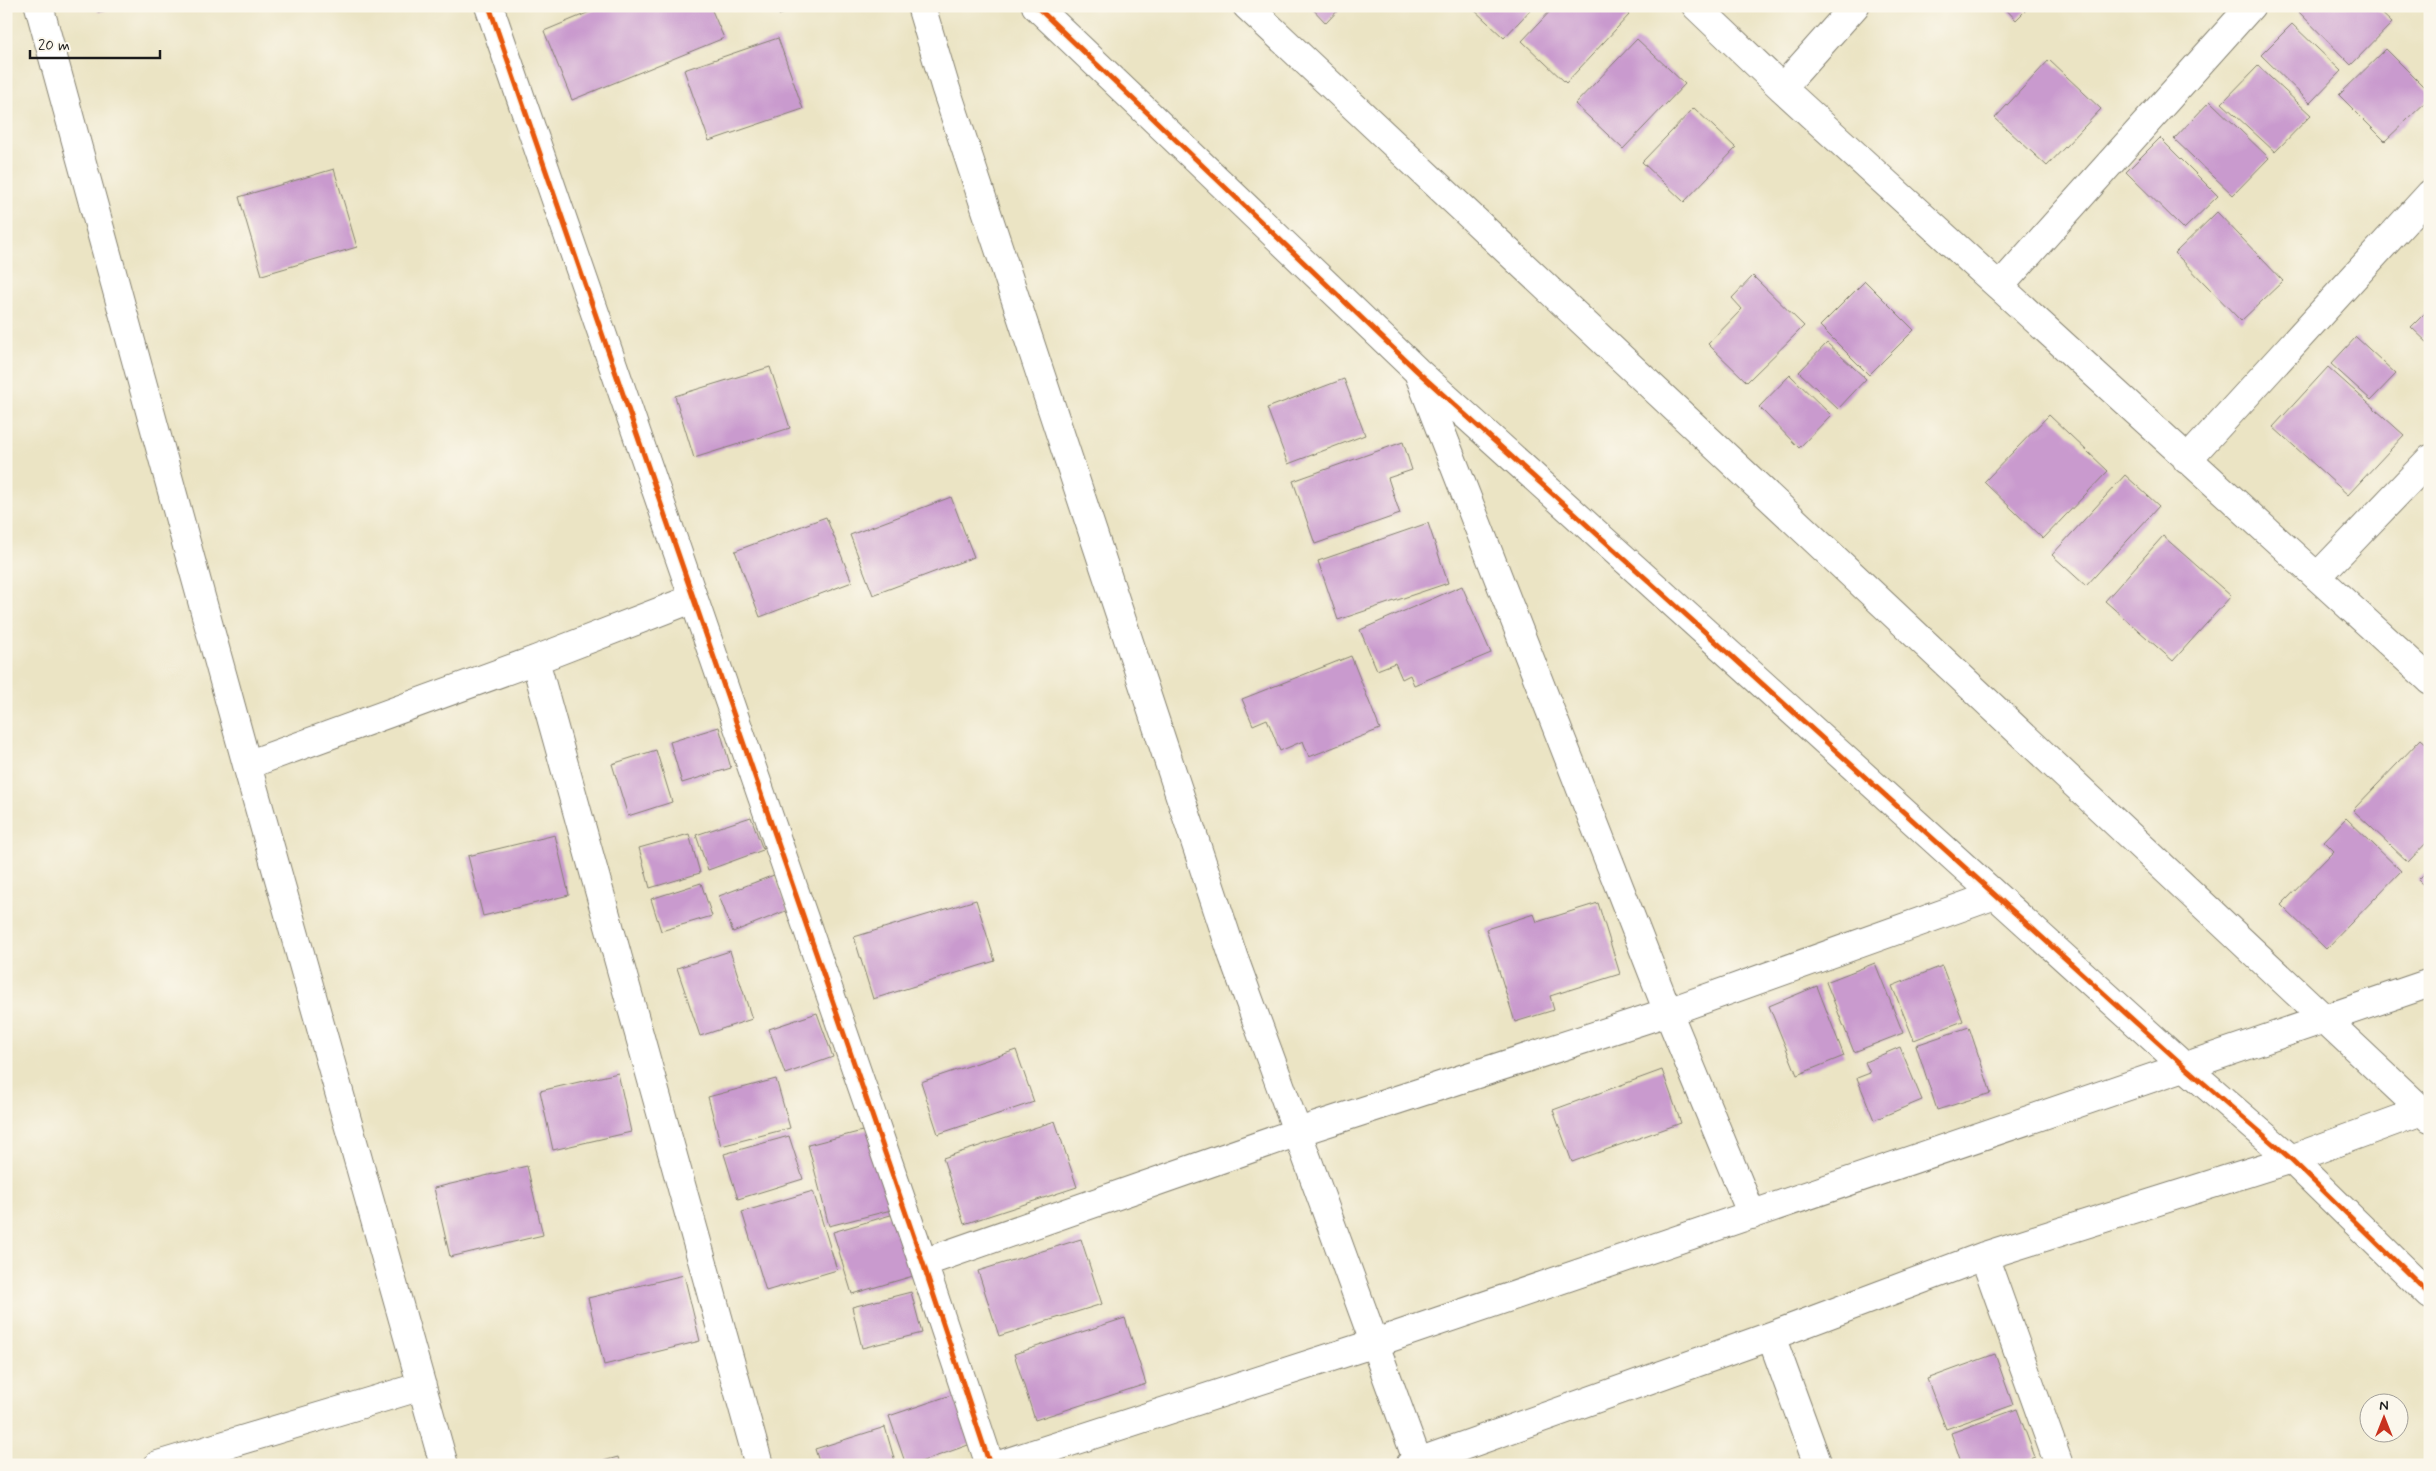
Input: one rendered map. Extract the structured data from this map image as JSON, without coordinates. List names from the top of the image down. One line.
{"scale_bar":"20 m","north":"top"}
